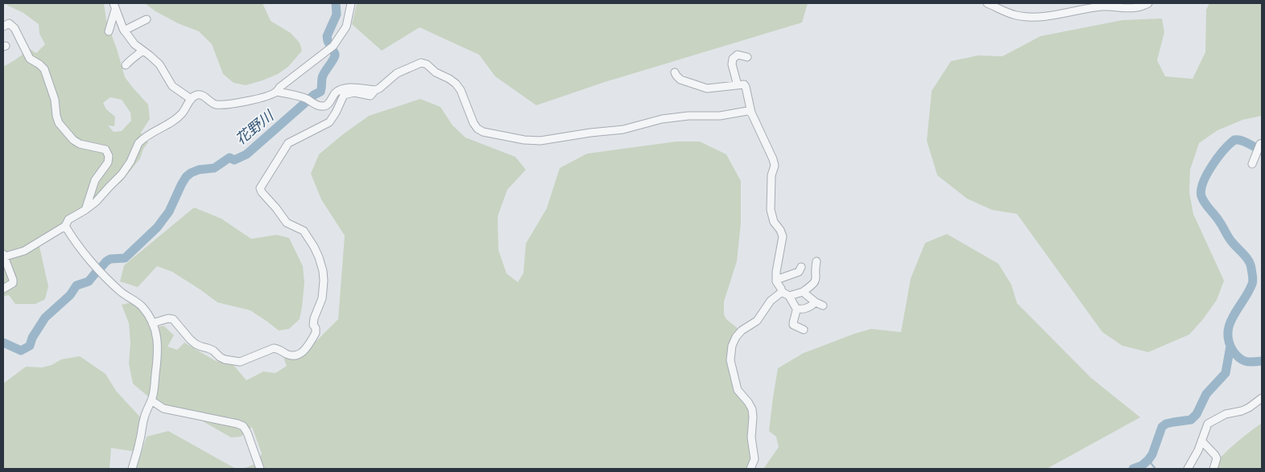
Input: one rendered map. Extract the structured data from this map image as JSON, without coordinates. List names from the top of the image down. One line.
{"water":["花野川"]}
